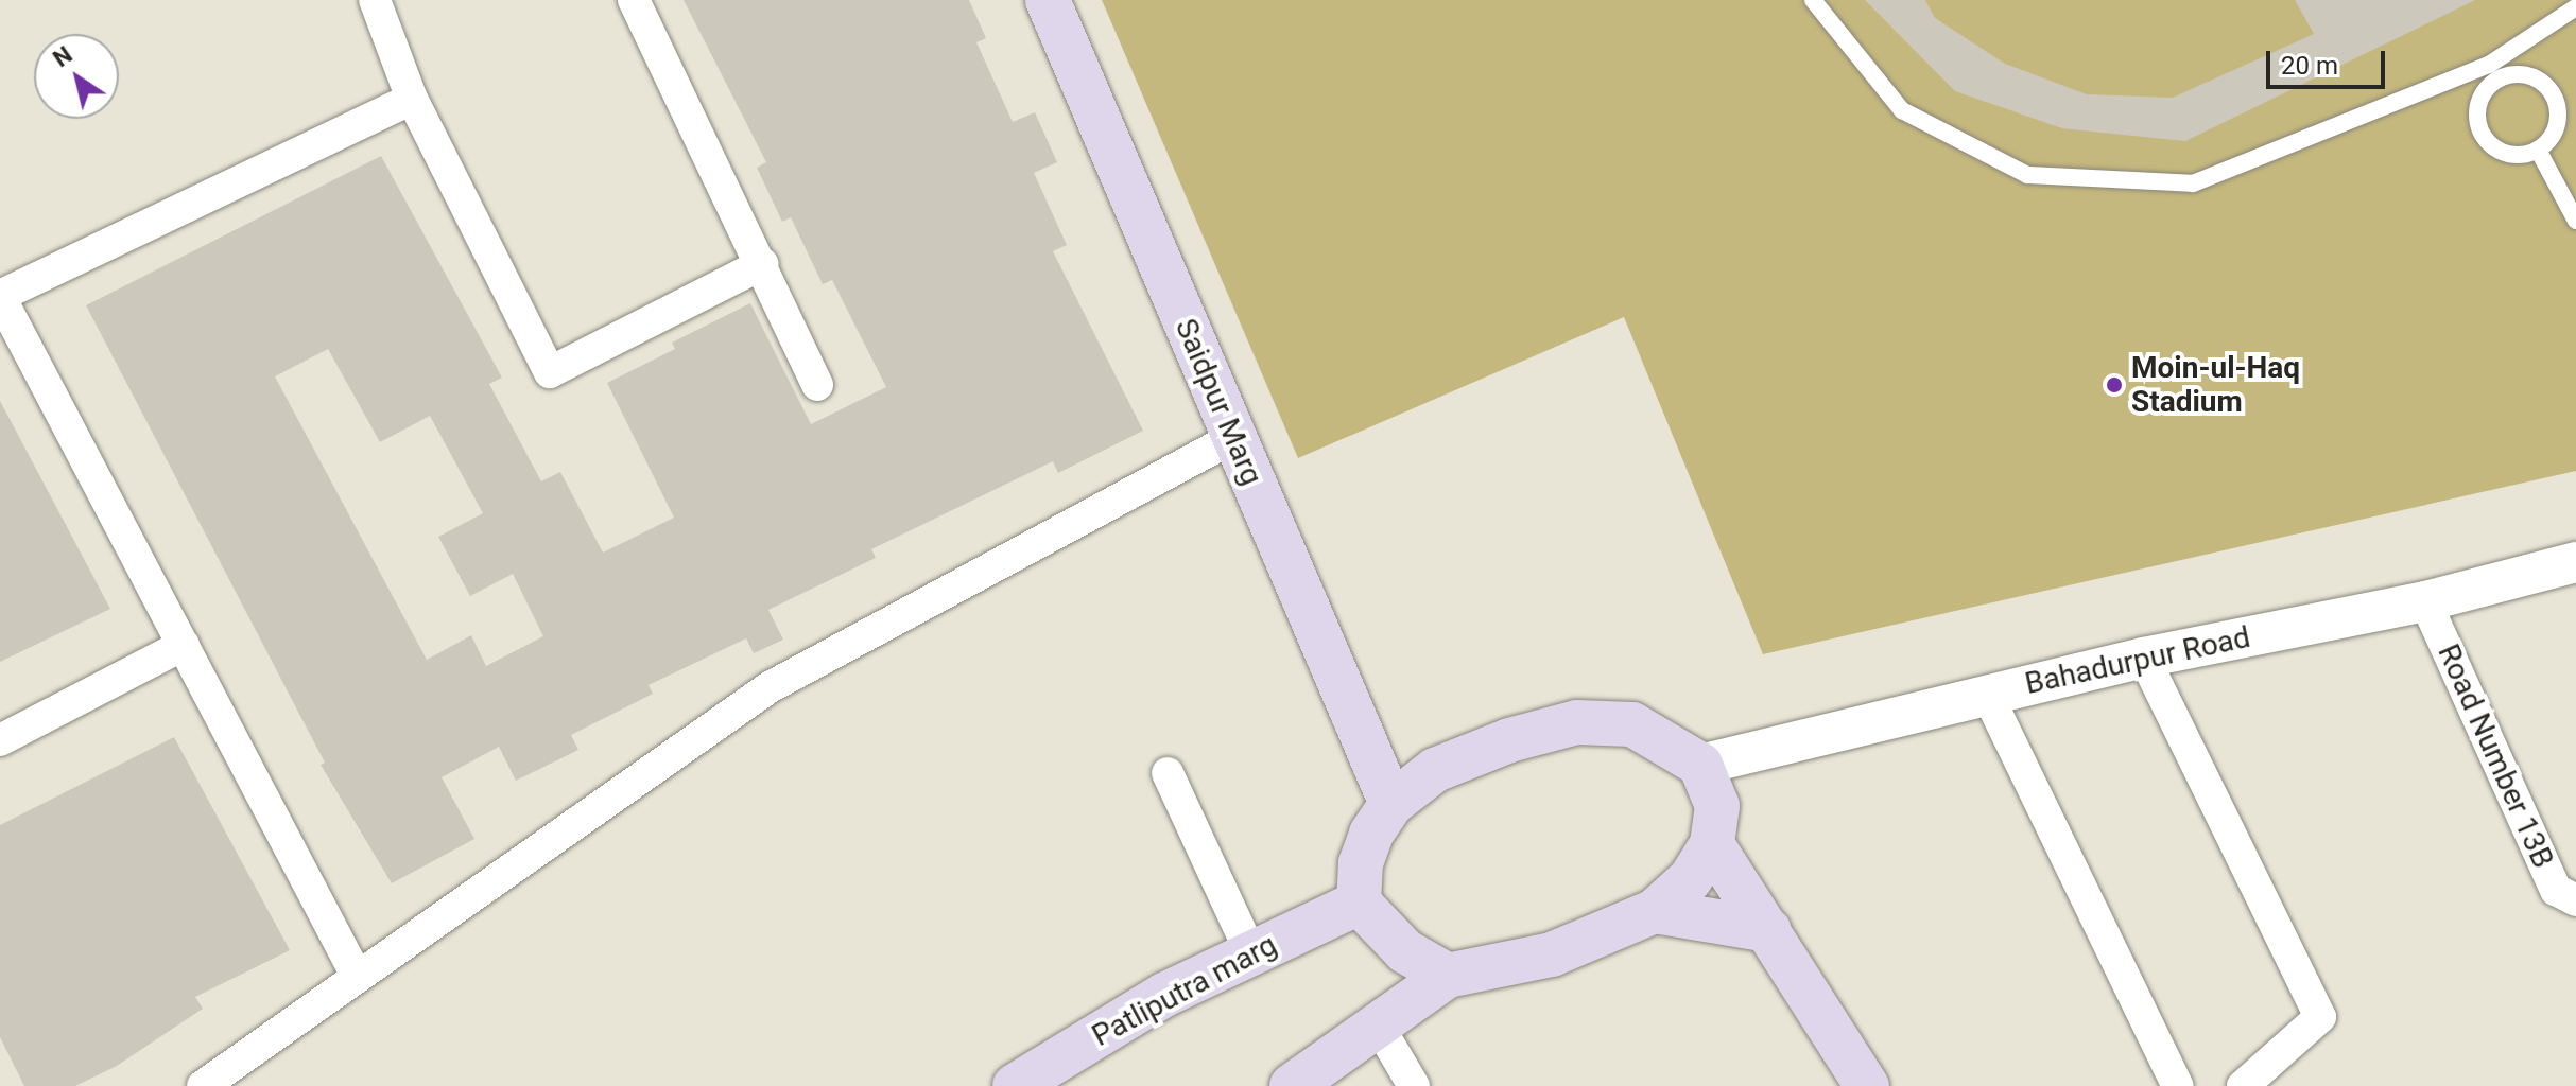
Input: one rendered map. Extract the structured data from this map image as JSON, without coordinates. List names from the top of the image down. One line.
{"streets":{"main road":["Saidpur Marg","Patliputra marg"],"street":["Bahadurpur Road","Road Number 13B"]},"crossings":[["Saidpur Marg","Bahadurpur Road"],["Saidpur Marg","Patliputra marg"],["Bahadurpur Road","Road Number 13B"],["Bahadurpur Road","Patliputra marg"]],"places":["Moin-ul-Haq Stadium"],"scale_bar":"20 m","north":"top left"}
